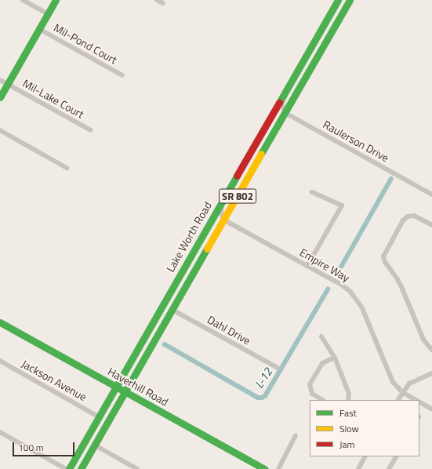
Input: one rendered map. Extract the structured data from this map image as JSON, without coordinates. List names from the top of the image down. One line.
{"streets":{"main road":["SR 802","Lake Worth Road","Haverhill Road"],"street":["Mil-Pond Court","Mil-Lake Court","Raulerson Drive","Empire Way","Dahl Drive","Jackson Avenue"]},"crossings":[["Raulerson Drive","Lake Worth Road"],["Lake Worth Road","Empire Way"],["Lake Worth Road","Dahl Drive"],["Lake Worth Road","Jackson Avenue"],["Lake Worth Road","Haverhill Road"]],"water":["L-12"],"legend":["Fast","Slow","Jam"],"scale_bar":"100 m"}
